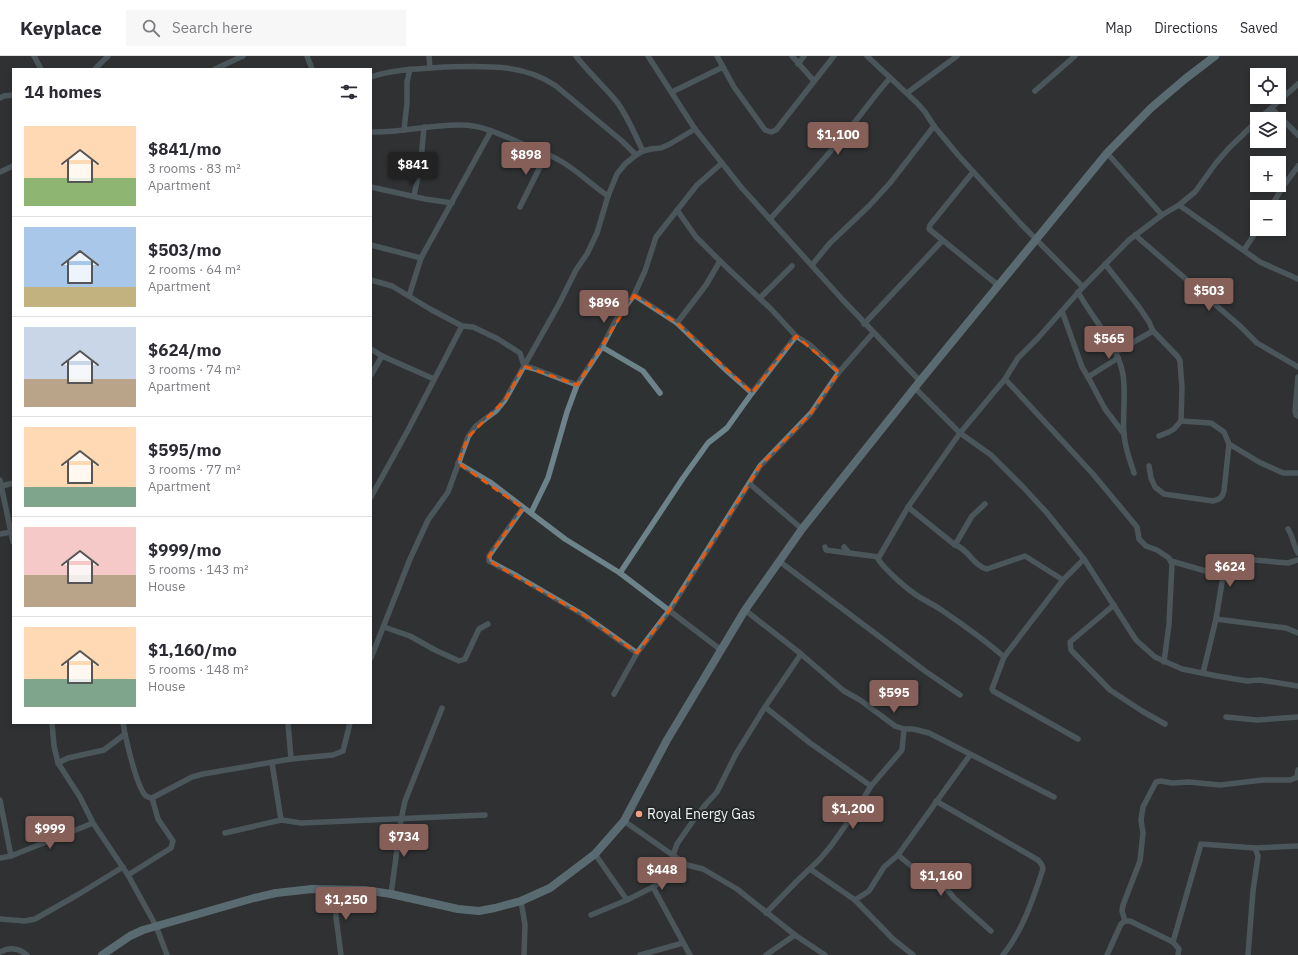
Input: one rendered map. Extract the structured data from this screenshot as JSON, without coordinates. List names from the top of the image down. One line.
{"places":["Royal Energy Gas"],"page":{"header":"Keyplace","search":"Search here","nav":["Map","Directions","Saved"],"map_buttons":["+","−"],"heading":"14 homes","list":[{"name":"$841/mo","note":"3 rooms · 83 m² · Apartment"},{"name":"$503/mo","note":"2 rooms · 64 m² · Apartment"},{"name":"$624/mo","note":"3 rooms · 74 m² · Apartment"},{"name":"$595/mo","note":"3 rooms · 77 m² · Apartment"},{"name":"$999/mo","note":"5 rooms · 143 m² · House"},{"name":"$1,160/mo","note":"5 rooms · 148 m² · House"}],"price":["$1,100","$898","$841","$503","$896","$565","$624","$595","$1,200","$999","$734","$448","$1,160","$1,250"]}}
